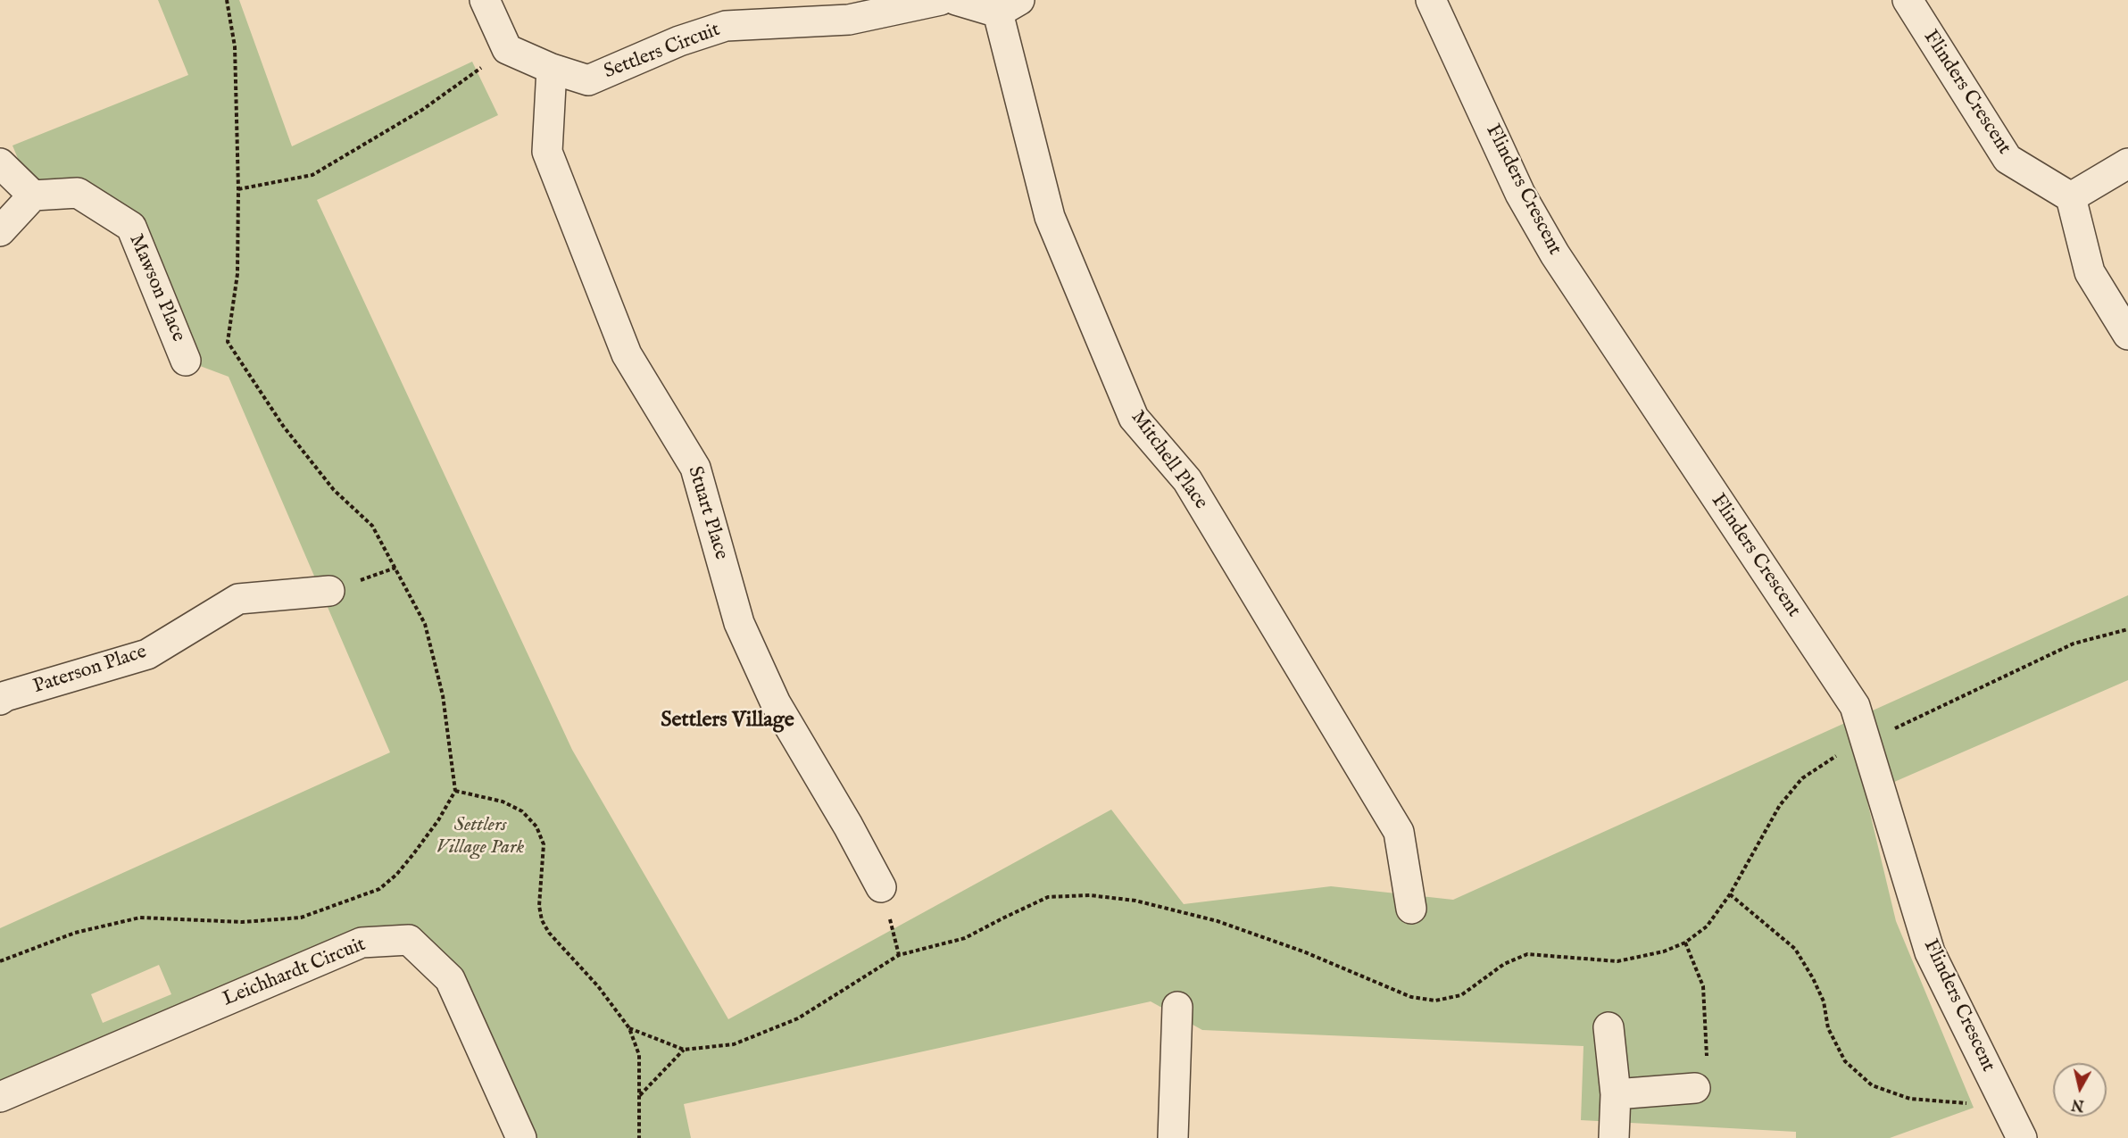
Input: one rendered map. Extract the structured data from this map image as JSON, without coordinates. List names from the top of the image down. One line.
{"streets":{"street":["Settlers Circuit","Flinders Crescent","Mawson Place","Mitchell Place","Stuart Place","Paterson Place","Leichhardt Circuit"]},"crossings":[["Settlers Circuit","Stuart Place"]],"districts":["Settlers Village"],"parks":["Settlers Village Park"],"north":"bottom"}
